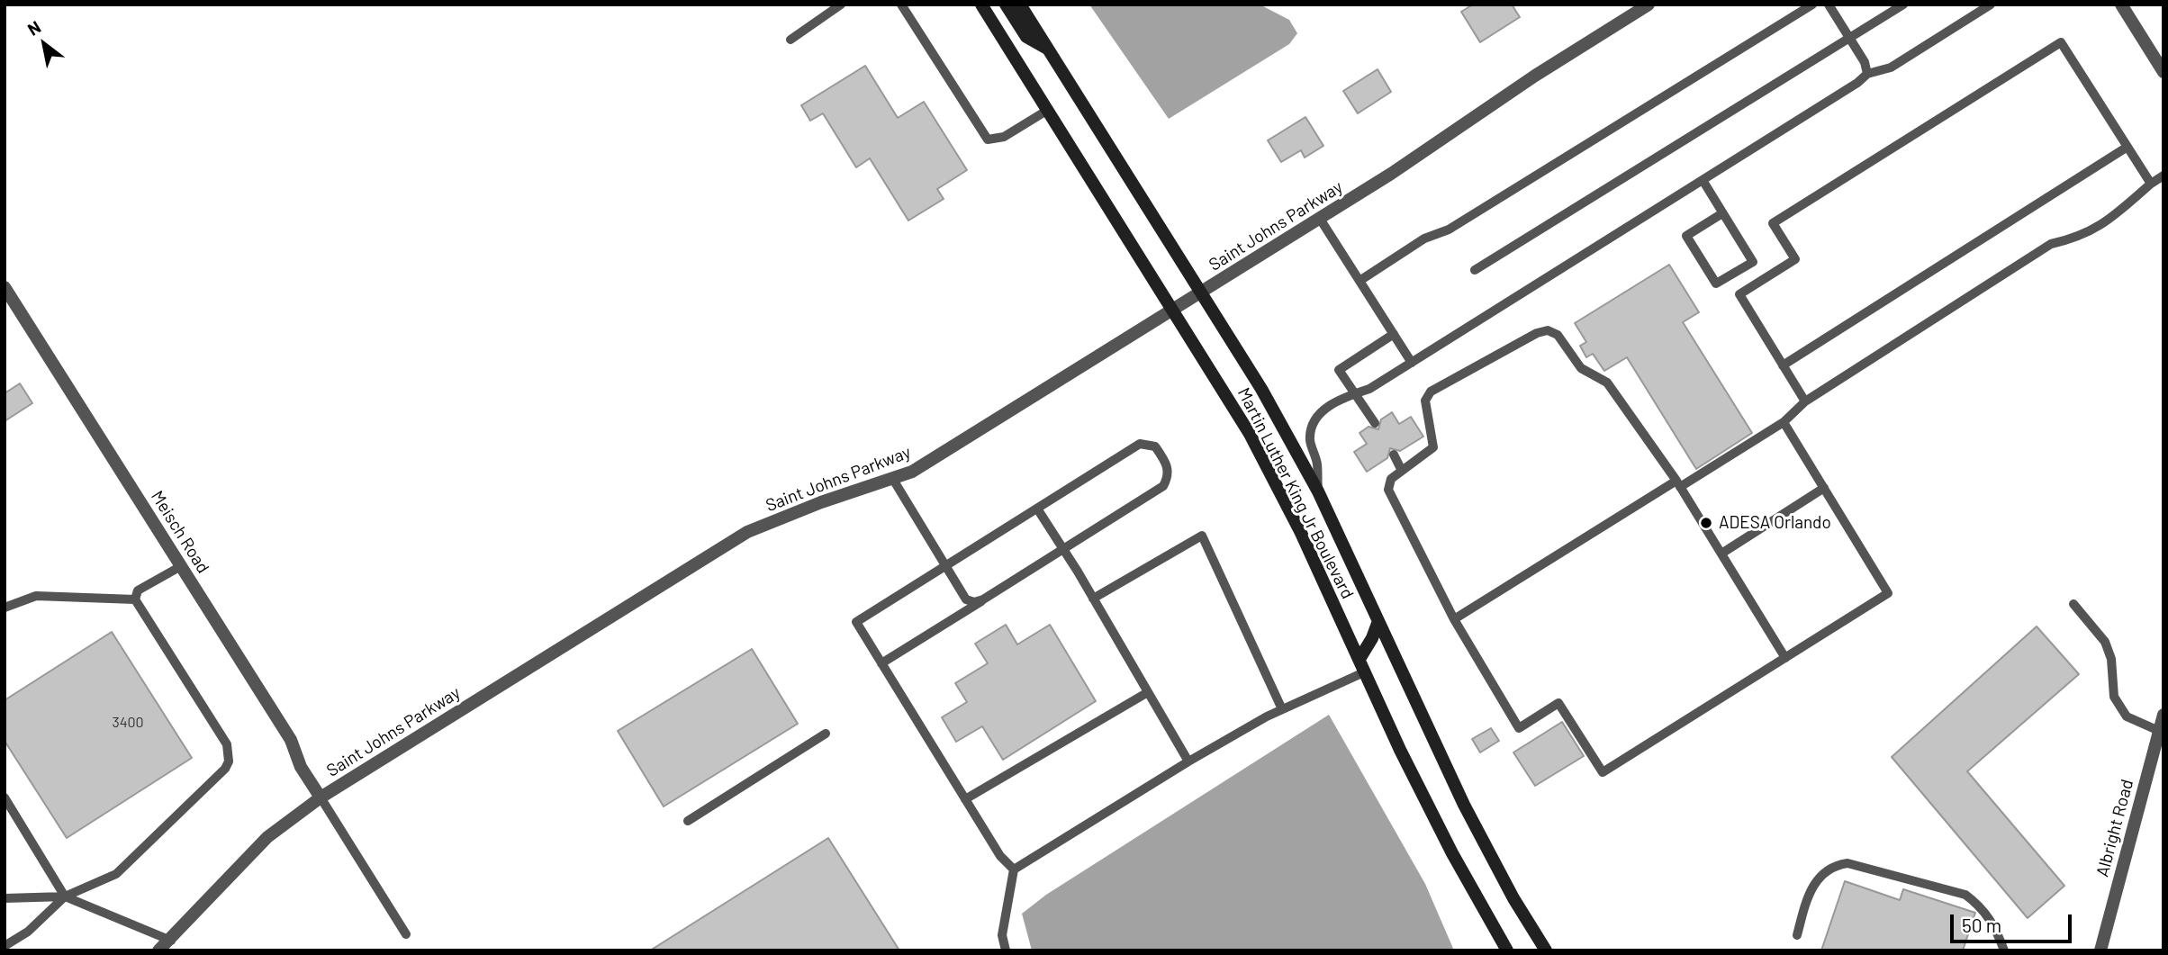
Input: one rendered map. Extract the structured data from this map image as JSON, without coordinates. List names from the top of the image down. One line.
{"streets":{"main road":["Martin Luther King Jr Boulevard"],"street":["Saint Johns Parkway","Meisch Road","Albright Road"]},"crossings":[["Saint Johns Parkway","Martin Luther King Jr Boulevard"],["Saint Johns Parkway","Meisch Road"]],"places":["ADESA Orlando"],"house_numbers":["3400"],"scale_bar":"50 m","north":"top left"}
